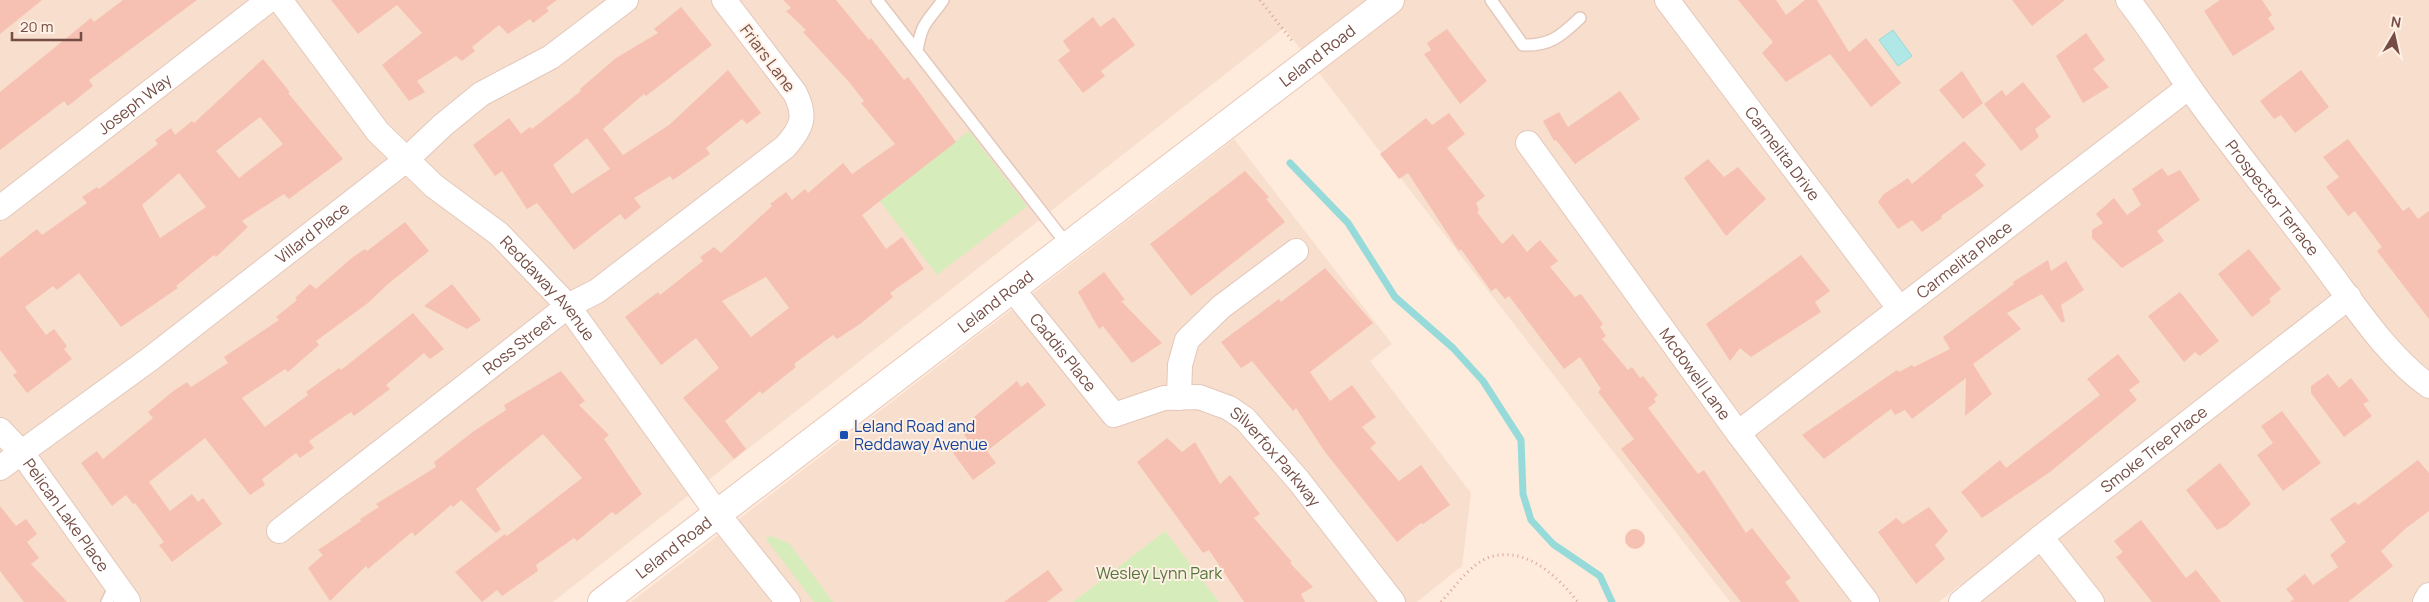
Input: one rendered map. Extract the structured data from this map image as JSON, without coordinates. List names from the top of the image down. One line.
{"streets":{"street":["Leland Road","Friars Lane","Joseph Way","Carmelita Drive","Prospector Terrace","Villard Place","Carmelita Place","Reddaway Avenue","Ross Street","Caddis Place","Mcdowell Lane","Smoke Tree Place","Silverfox Parkway","Pelican Lake Place"]},"crossings":[["Leland Road","Reddaway Avenue"],["Leland Road","Caddis Place"],["Friars Lane","Ross Street"],["Carmelita Drive","Carmelita Place"],["Prospector Terrace","Carmelita Place"],["Prospector Terrace","Smoke Tree Place"],["Villard Place","Reddaway Avenue"],["Villard Place","Pelican Lake Place"],["Carmelita Place","Mcdowell Lane"],["Reddaway Avenue","Ross Street"],["Caddis Place","Silverfox Parkway"]],"parks":["Wesley Lynn Park"],"places":{"transit":["Leland Road and Reddaway Avenue"]},"scale_bar":"20 m","north":"top"}
